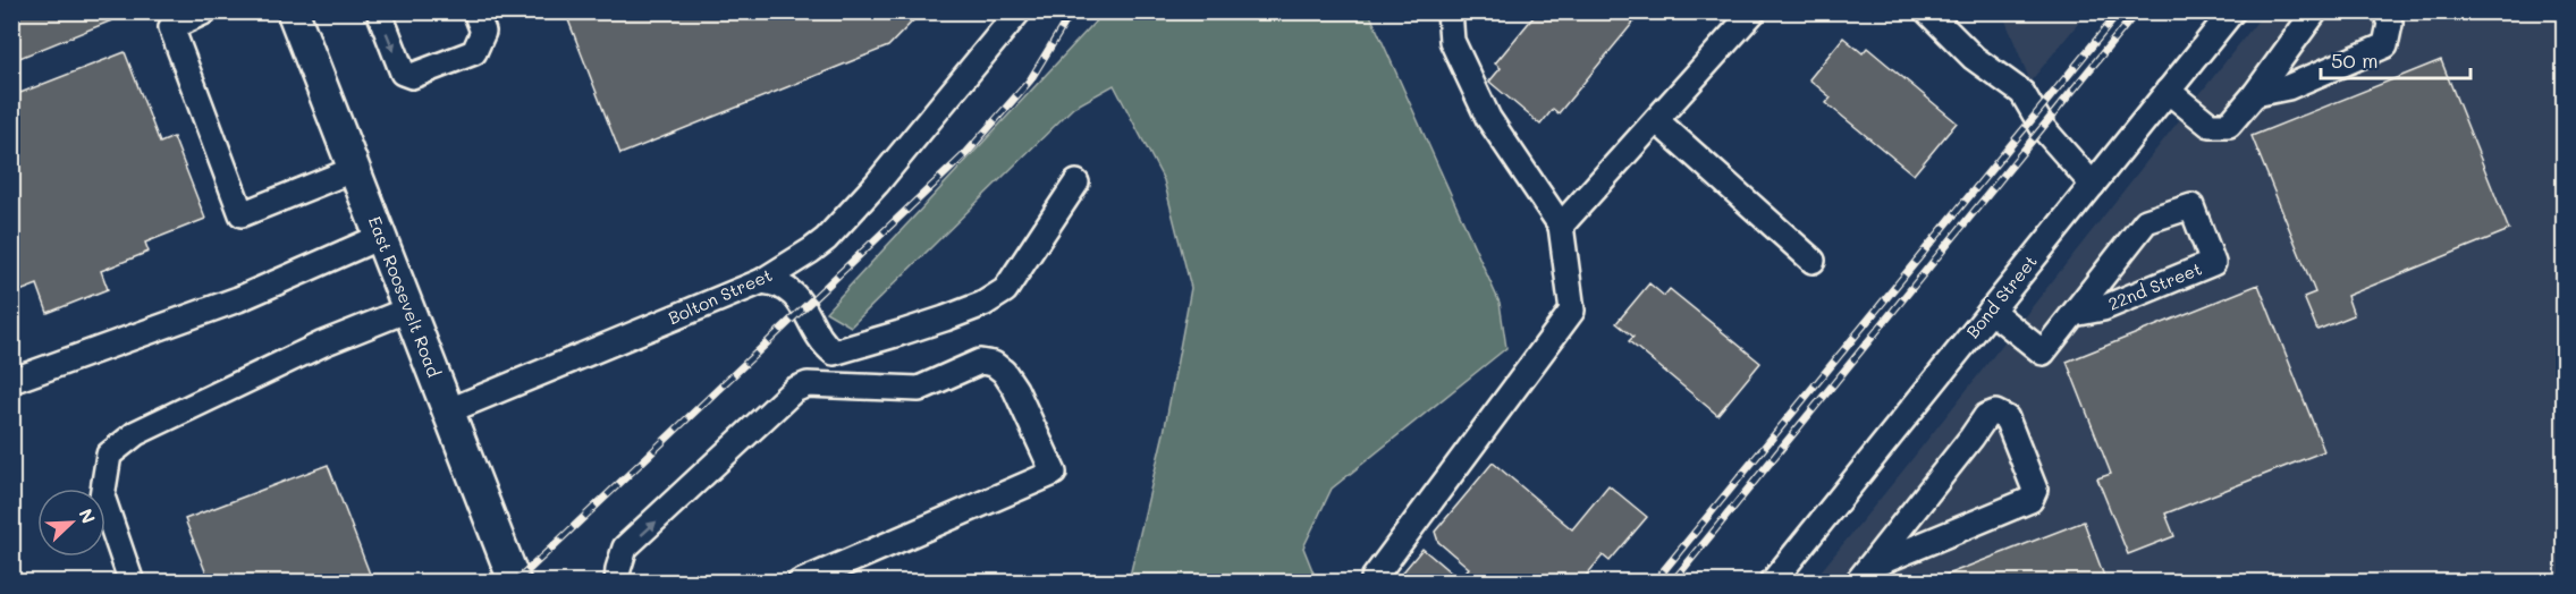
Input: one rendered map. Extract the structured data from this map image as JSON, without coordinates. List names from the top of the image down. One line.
{"streets":{"main road":["East Roosevelt Road"],"street":["22nd Street","Bolton Street","Bond Street"]},"crossings":[["22nd Street","Bond Street"],["East Roosevelt Road","Bolton Street"]],"scale_bar":"50 m","north":"top right"}
